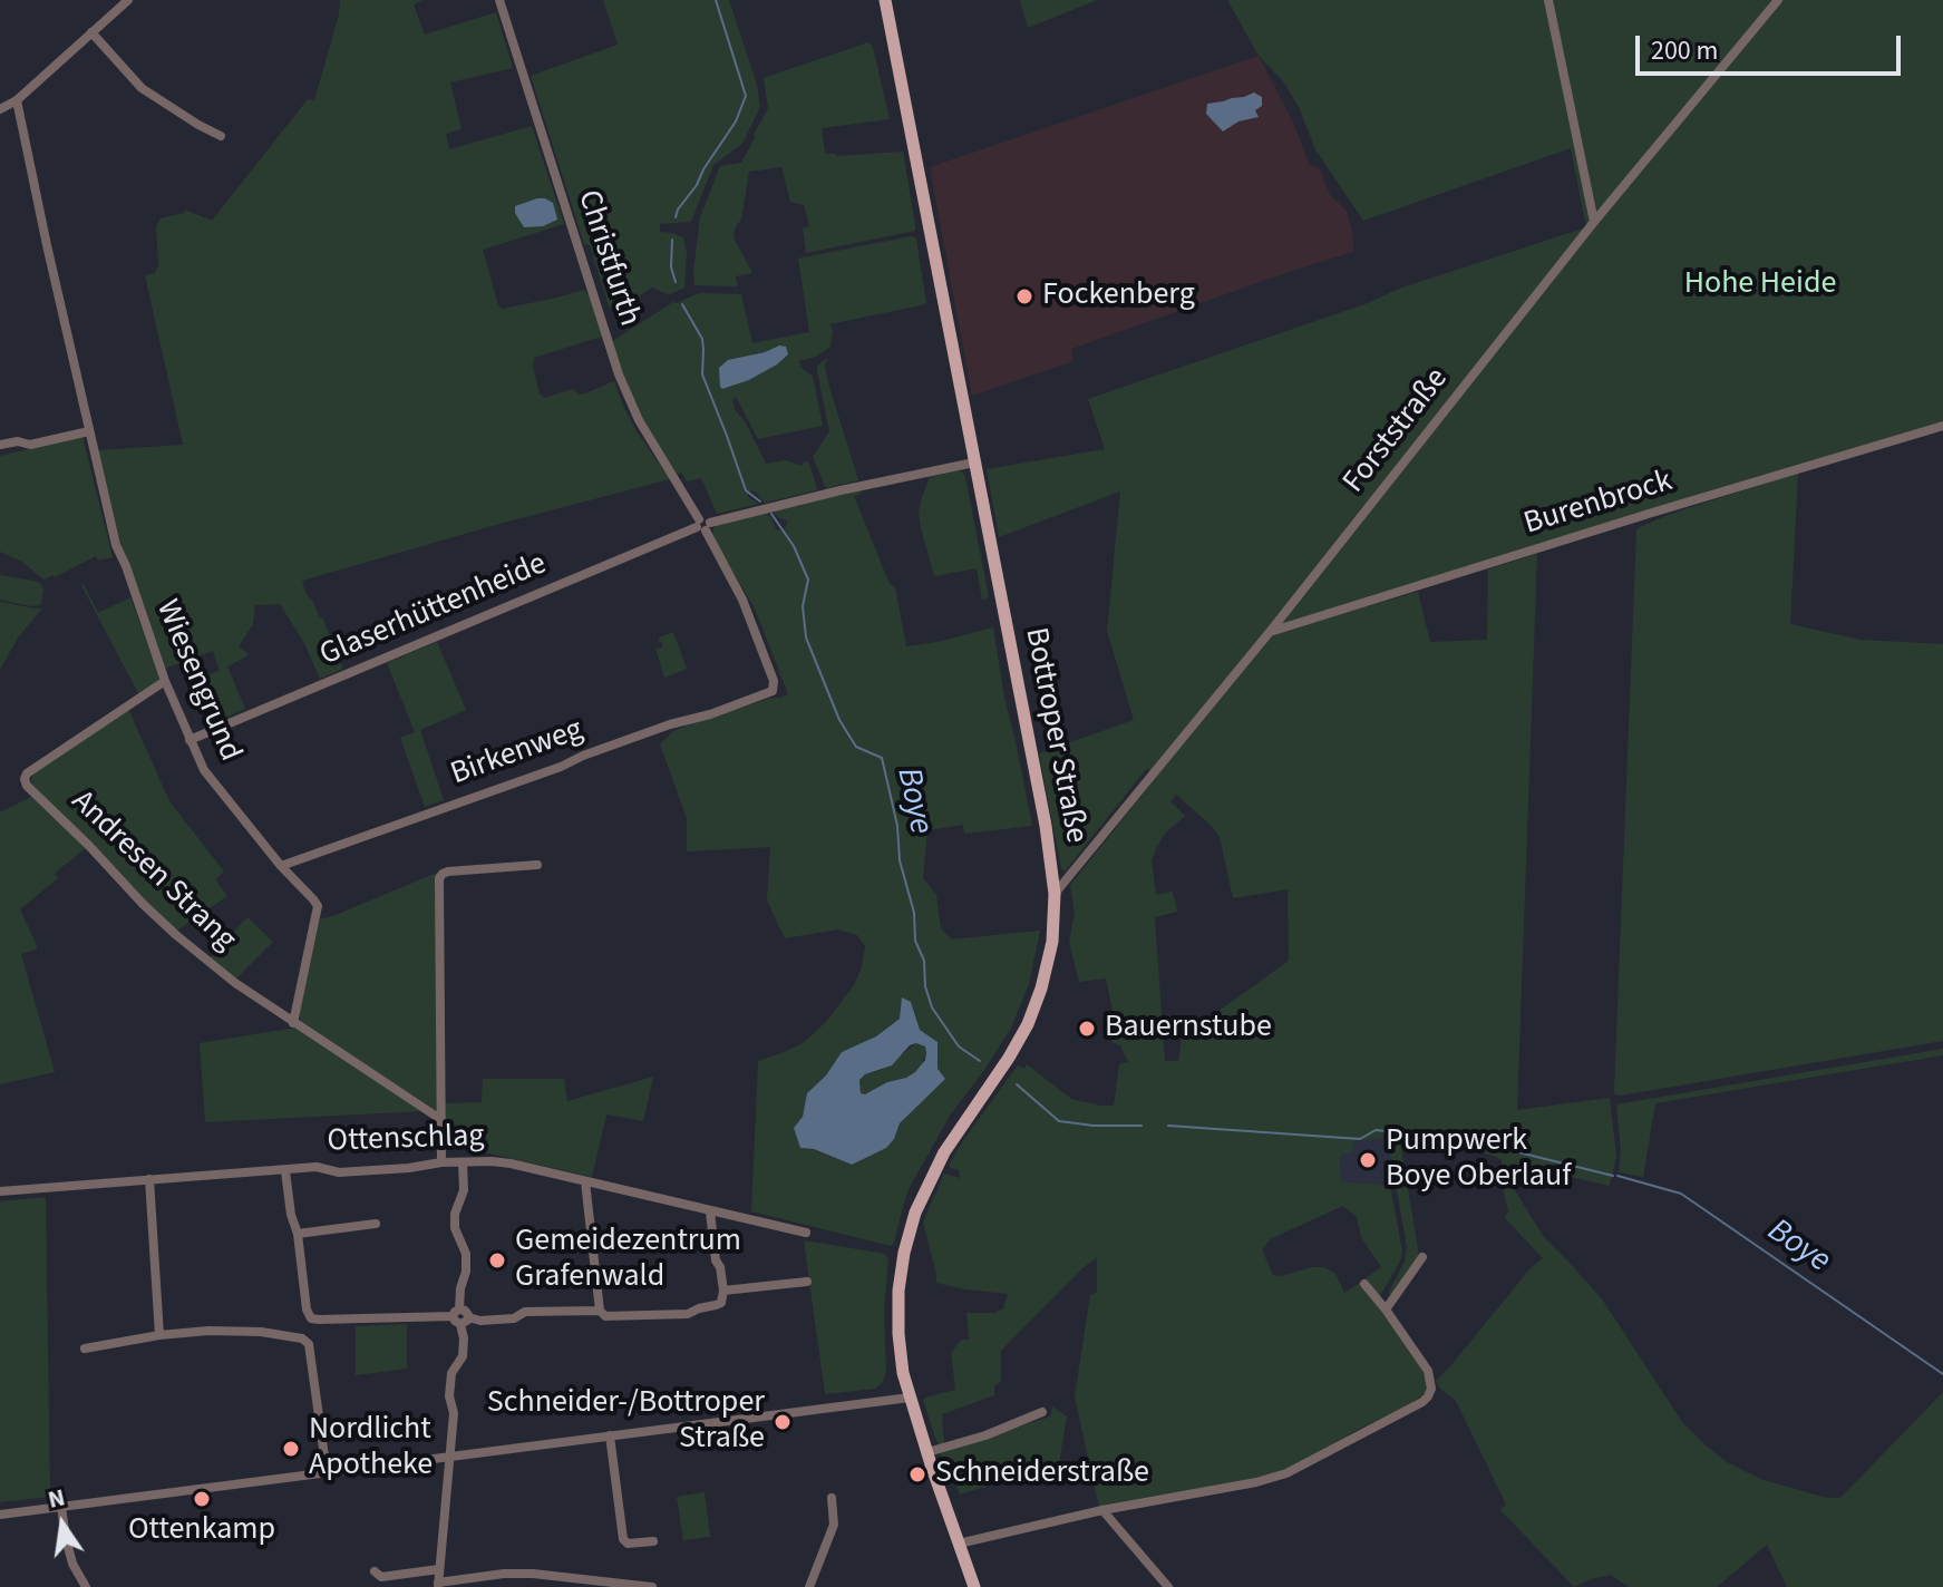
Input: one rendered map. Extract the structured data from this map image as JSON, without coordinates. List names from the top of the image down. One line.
{"streets":{"main road":["Bottroper Straße"],"street":["Christfurth","Forststraße","Burenbrock","Glaserhüttenheide","Wiesengrund","Birkenweg","Andresen Strang","Ottenschlag"]},"crossings":[["Christfurth","Glaserhüttenheide"],["Christfurth","Birkenweg"],["Forststraße","Burenbrock"],["Forststraße","Bottroper Straße"],["Glaserhüttenheide","Wiesengrund"],["Glaserhüttenheide","Bottroper Straße"],["Wiesengrund","Birkenweg"],["Wiesengrund","Andresen Strang"]],"water":["Boye"],"parks":["Hohe Heide"],"places":["Fockenberg","Bauernstube","Pumpwerk Boye Oberlauf","Gemeidezentrum Grafenwald","Schneider-/Bottroper Straße","Nordlicht Apotheke","Schneiderstraße","Ottenkamp"],"scale_bar":"200 m","north":"top"}
